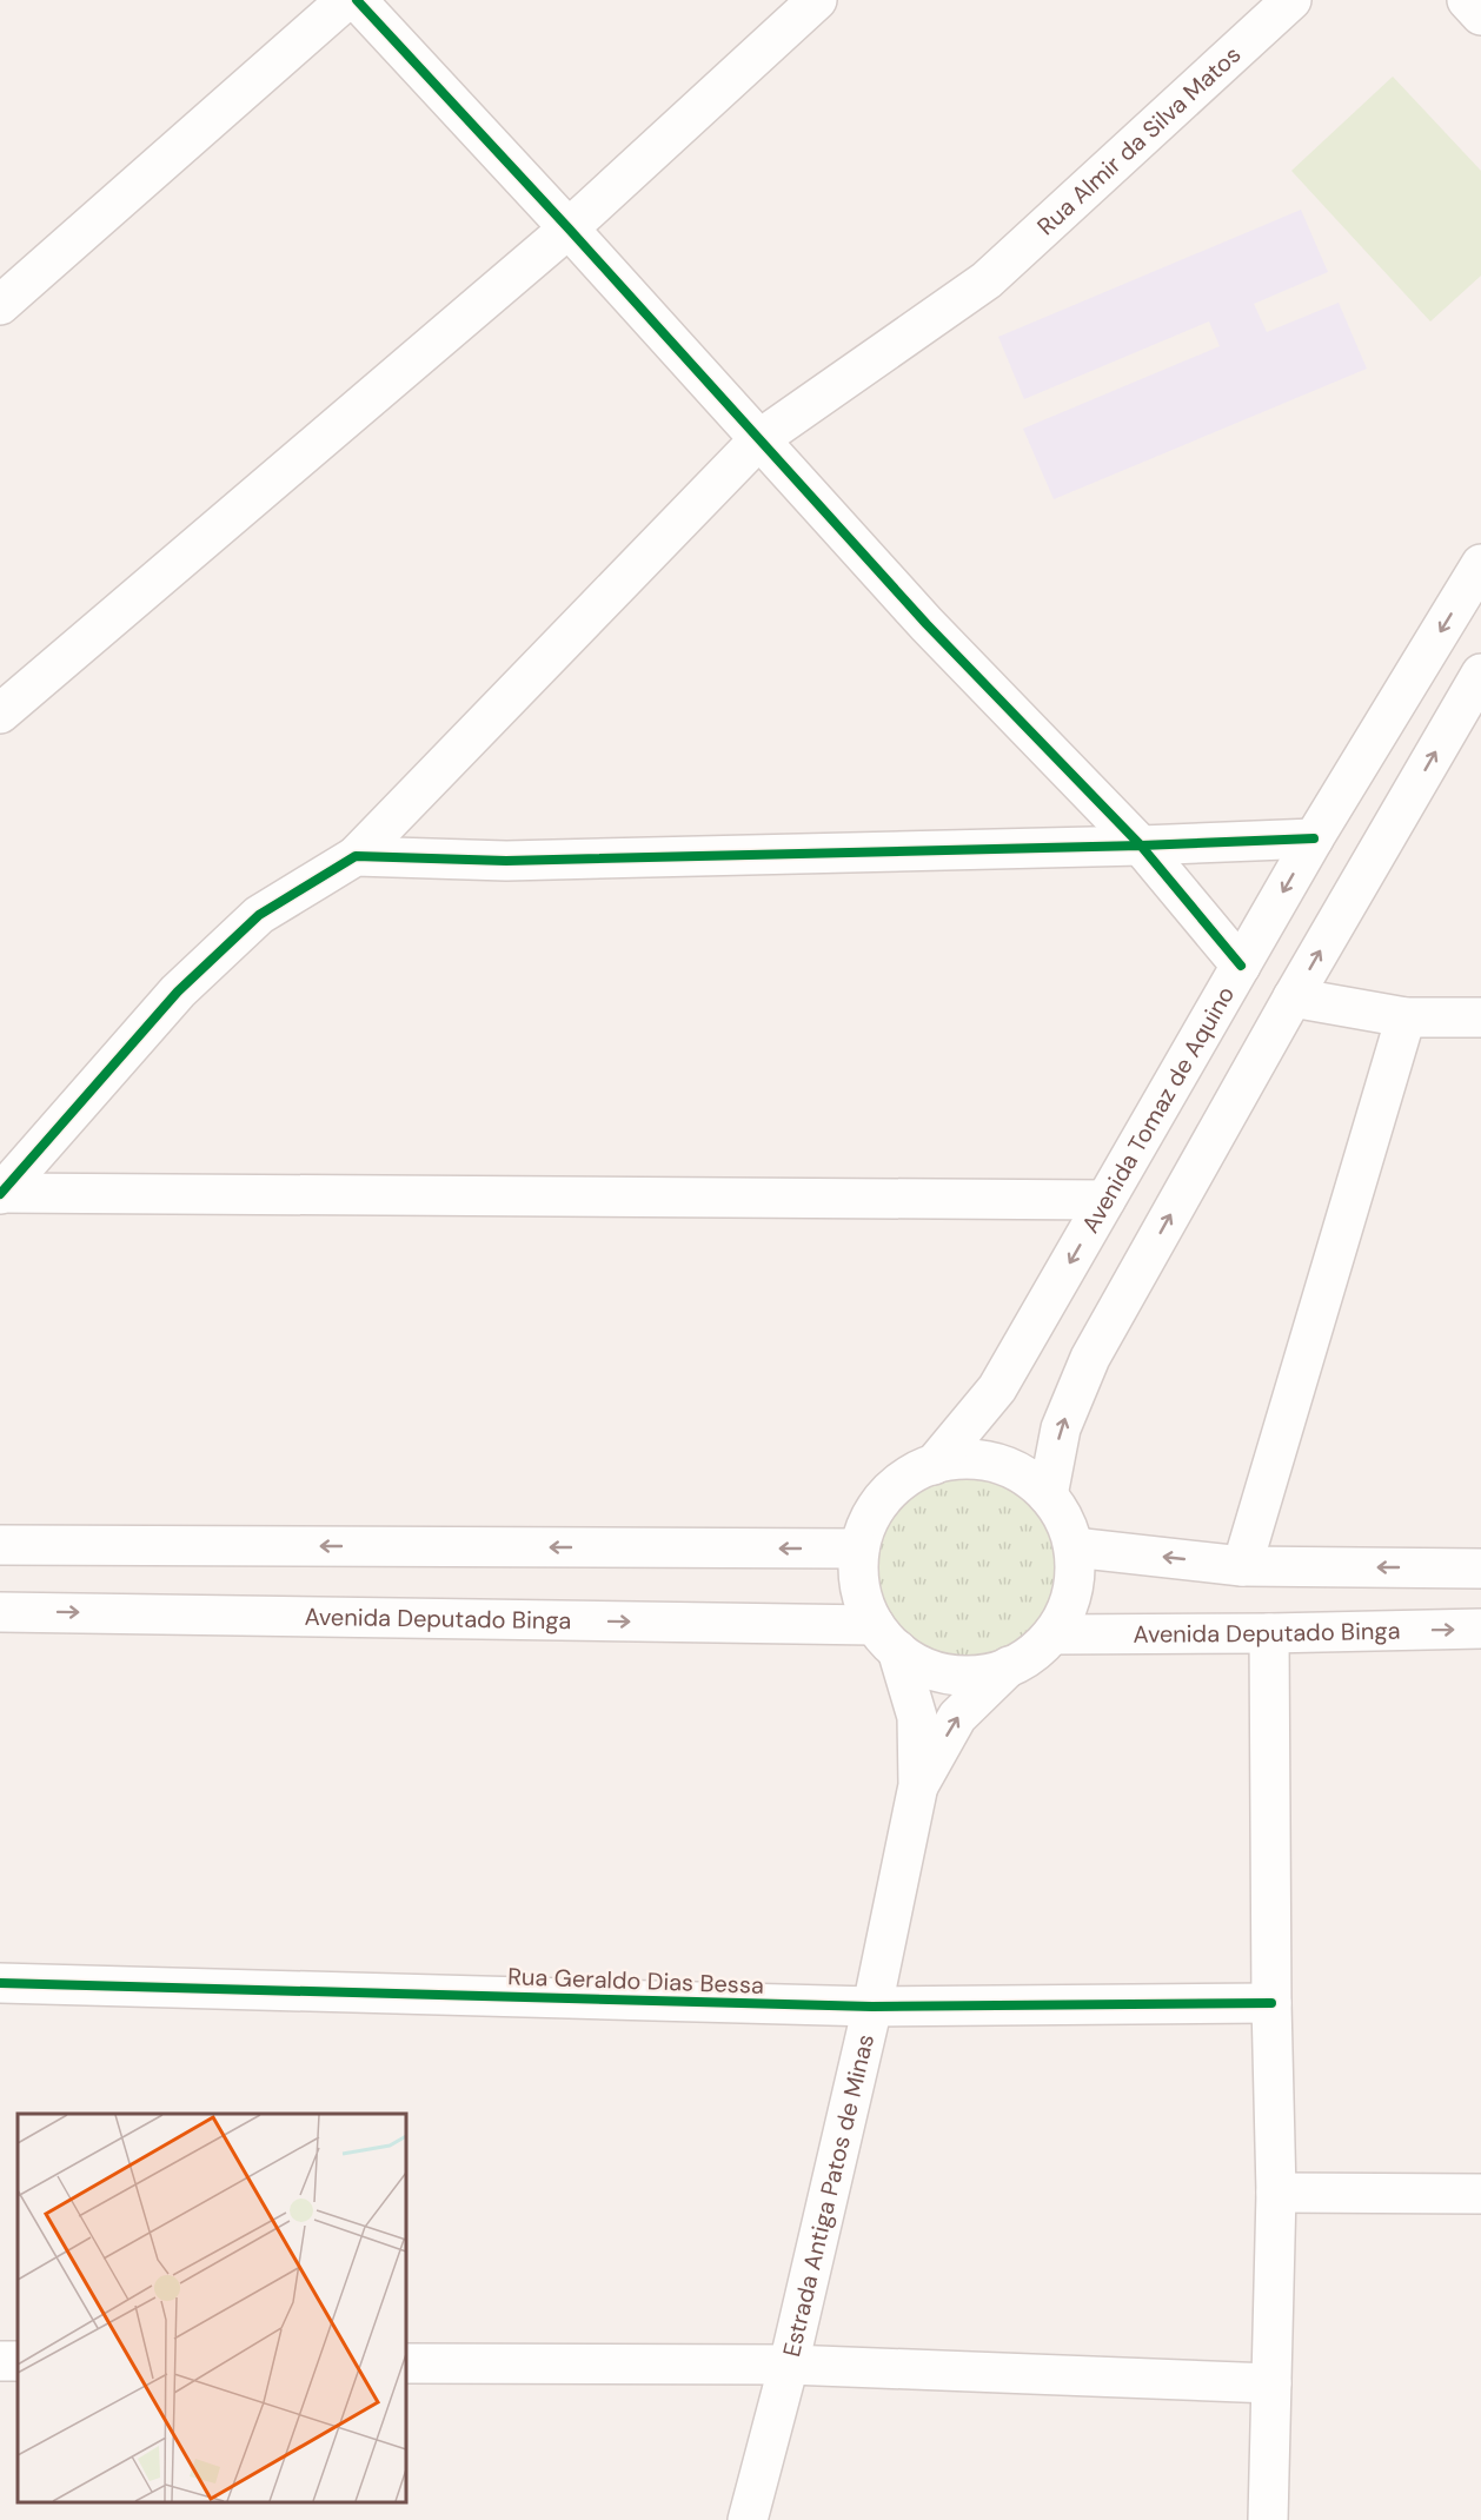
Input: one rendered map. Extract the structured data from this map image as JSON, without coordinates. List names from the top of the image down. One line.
{"streets":{"street":["Rua Almir da Silva Matos","Avenida Tomaz de Aquino","Avenida Deputado Binga","Rua Geraldo Dias Bessa","Estrada Antiga Patos de Minas"]},"crossings":[["Avenida Tomaz de Aquino","Avenida Deputado Binga"],["Avenida Tomaz de Aquino","Estrada Antiga Patos de Minas"],["Avenida Deputado Binga","Estrada Antiga Patos de Minas"],["Rua Geraldo Dias Bessa","Estrada Antiga Patos de Minas"]]}
